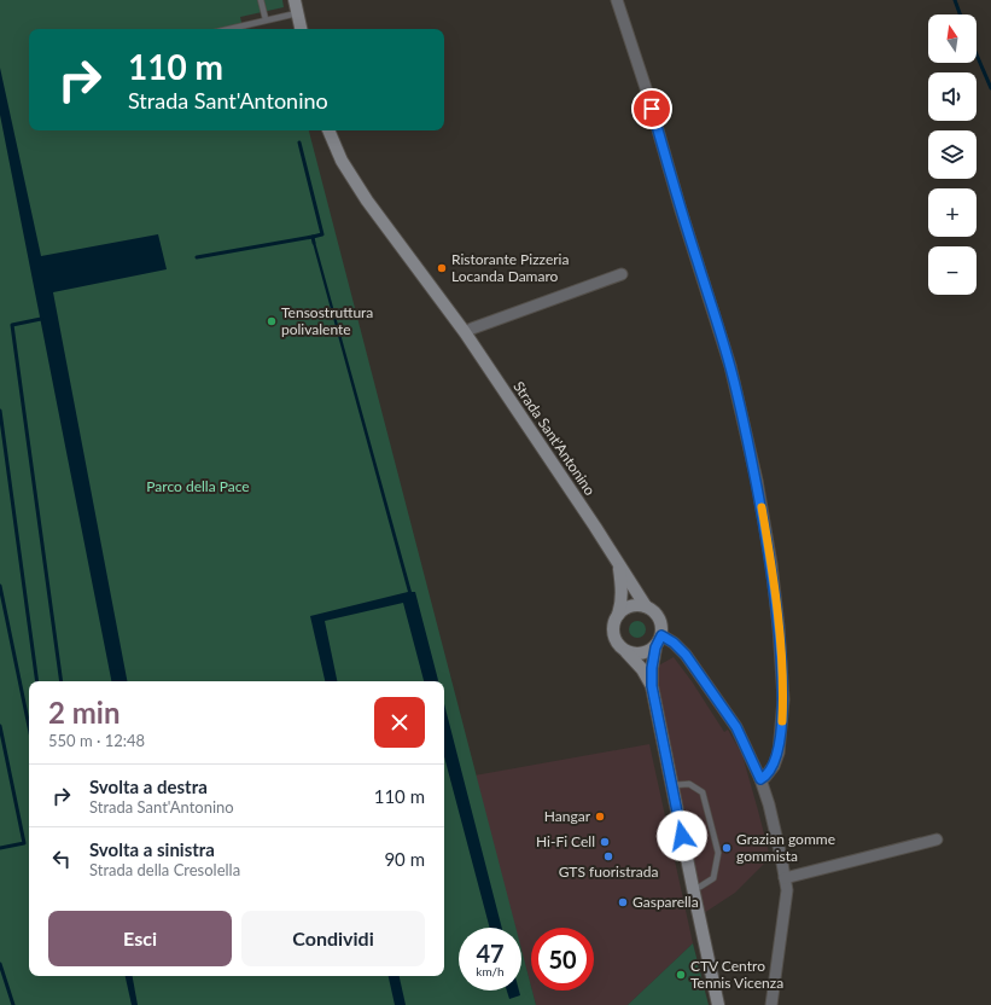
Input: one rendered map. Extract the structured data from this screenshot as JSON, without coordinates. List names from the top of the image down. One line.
{"streets":{"main road":["Strada Sant'Antonino"]},"parks":["Parco della Pace"],"places":["Ristorante Pizzeria Locanda Damaro","Tensostruttura polivalente","Hangar","Hi-Fi Cell","Grazian gomme gommista","GTS fuoristrada","Gasparella","CTV Centro Tennis Vicenza"],"north":"top","page":{"map_buttons":["+","−"],"turn":["110 m","Strada Sant'Antonino"],"heading":["2 min","550 m · 12:48"],"list":[{"name":"Svolta a destra","note":"Strada Sant'Antonino","value":"110 m"},{"name":"Svolta a sinistra","note":"Strada della Cresolella","value":"90 m"}],"buttons":["Esci","Condividi"],"speed":"47 km/h","limit":"50"}}
